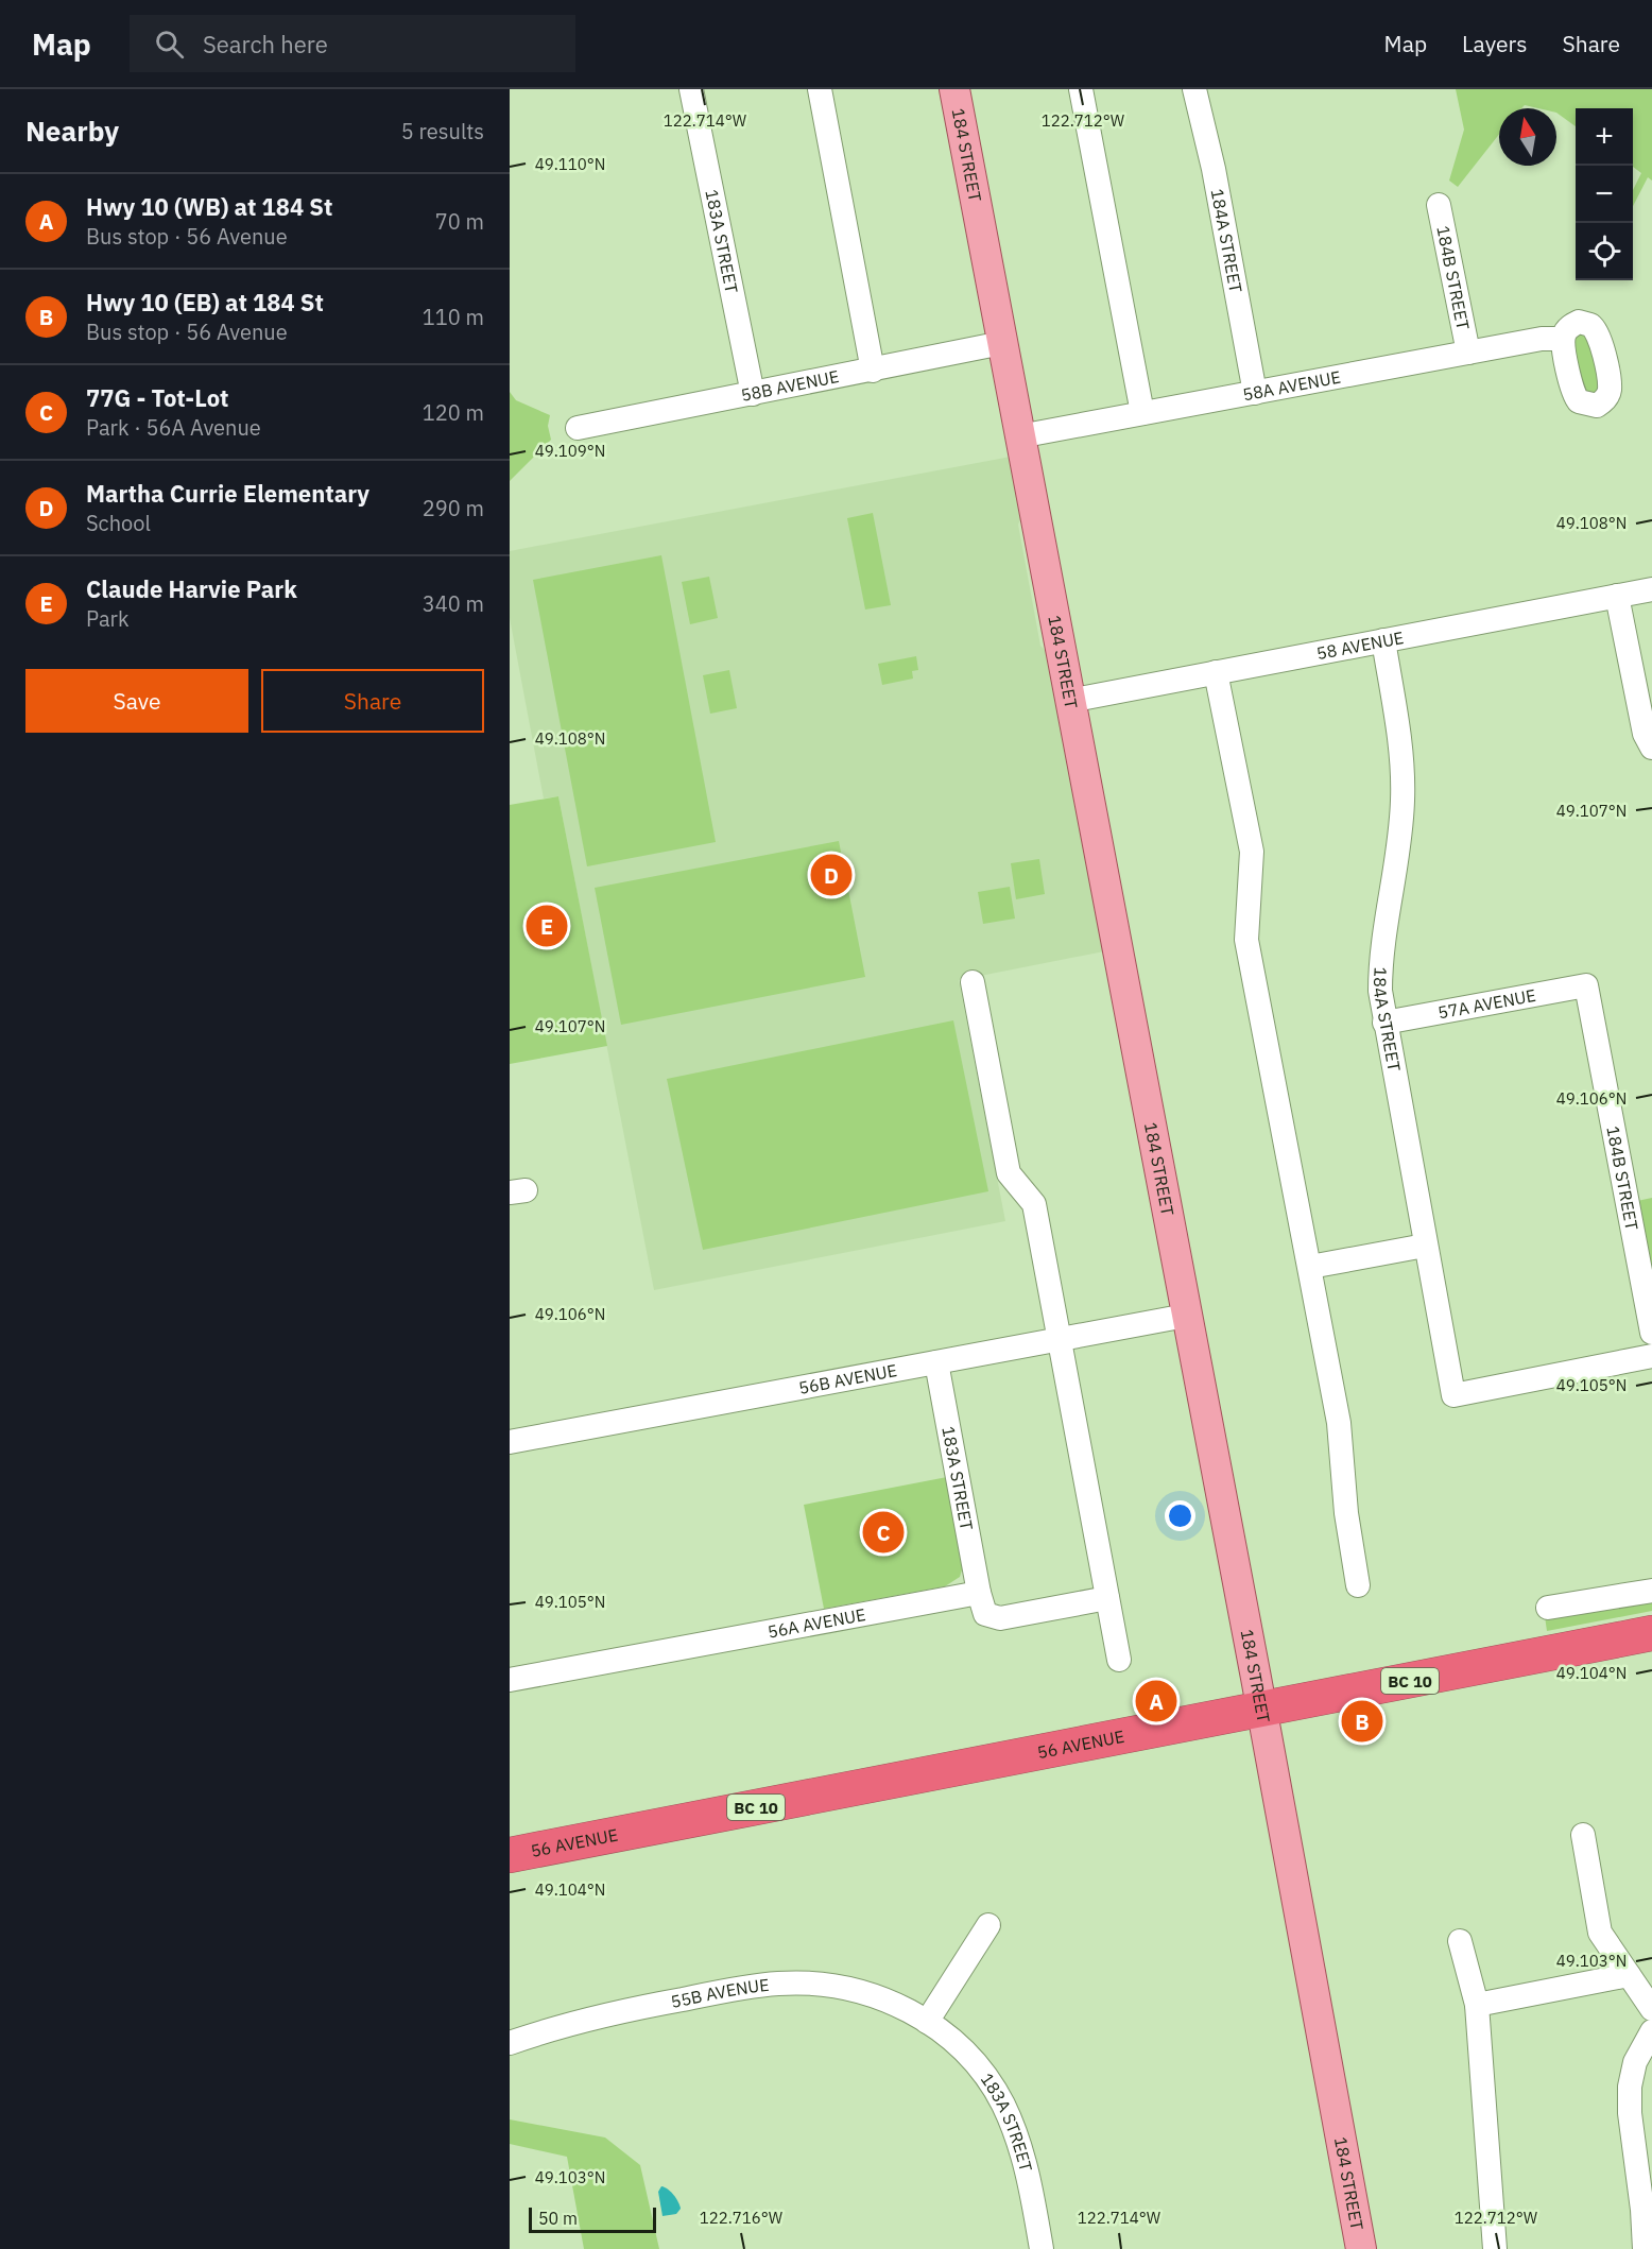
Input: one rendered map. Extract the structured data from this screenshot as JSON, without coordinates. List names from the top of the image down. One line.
{"streets":{"highway":["BC 10","56 AVENUE"],"main road":["184 STREET"],"street":["183A STREET","184A STREET","184B STREET","58B AVENUE","58A AVENUE","58 AVENUE","57A AVENUE","56B AVENUE","56A AVENUE","55B AVENUE"]},"crossings":[["184 STREET","58B AVENUE"],["184 STREET","58A AVENUE"],["184 STREET","58 AVENUE"],["184 STREET","56B AVENUE"],["184 STREET","56 AVENUE"],["183A STREET","58B AVENUE"],["183A STREET","56B AVENUE"],["183A STREET","56A AVENUE"],["183A STREET","55B AVENUE"],["184A STREET","58A AVENUE"],["184A STREET","58 AVENUE"],["184A STREET","57A AVENUE"],["184B STREET","58A AVENUE"],["184B STREET","57A AVENUE"]],"scale_bar":"50 m","north":"top","page":{"header":"Map","search":"Search here","nav":["Map","Layers","Share"],"heading":["Nearby","5 results"],"map_buttons":["+","−"],"list":[{"mark":"A","name":"Hwy 10 (WB) at 184 St","note":"Bus stop · 56 Avenue","value":"70 m"},{"mark":"B","name":"Hwy 10 (EB) at 184 St","note":"Bus stop · 56 Avenue","value":"110 m"},{"mark":"C","name":"77G - Tot-Lot","note":"Park · 56A Avenue","value":"120 m"},{"mark":"D","name":"Martha Currie Elementary","note":"School","value":"290 m"},{"mark":"E","name":"Claude Harvie Park","note":"Park","value":"340 m"}],"buttons":["Save","Share"],"pins":["D","E","C","A","B"],"scale":"50 m"},"coordinates":["122.714°W","122.712°W","49.110°N","49.109°N","49.108°N","49.107°N","49.106°N","49.105°N","49.104°N","49.103°N","122.716°W"]}
